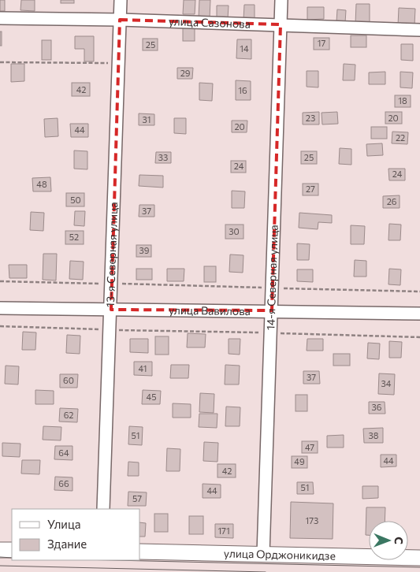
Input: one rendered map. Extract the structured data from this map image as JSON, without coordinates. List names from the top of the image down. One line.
{"streets":{"main road":["улица Орджоникидзе"],"street":["улица Сазонова","13-я Северная улица","14-я Северная улица","улица Вавилова"]},"crossings":[["улица Сазонова","13-я Северная улица"],["улица Сазонова","14-я Северная улица"],["13-я Северная улица","улица Вавилова"],["14-я Северная улица","улица Вавилова"],["14-я Северная улица","улица Орджоникидзе"]],"house_numbers":["17","25","14","29","42","16","18","23","20","31","20","44","22","33","25","24","24","48","27","50","26","37","30","52","39","41","37","60","34","45","36","62","51","38","47","64","44","49","42","66","51","44","57","173","171"],"legend":["Улица","Здание"],"north":"right"}
